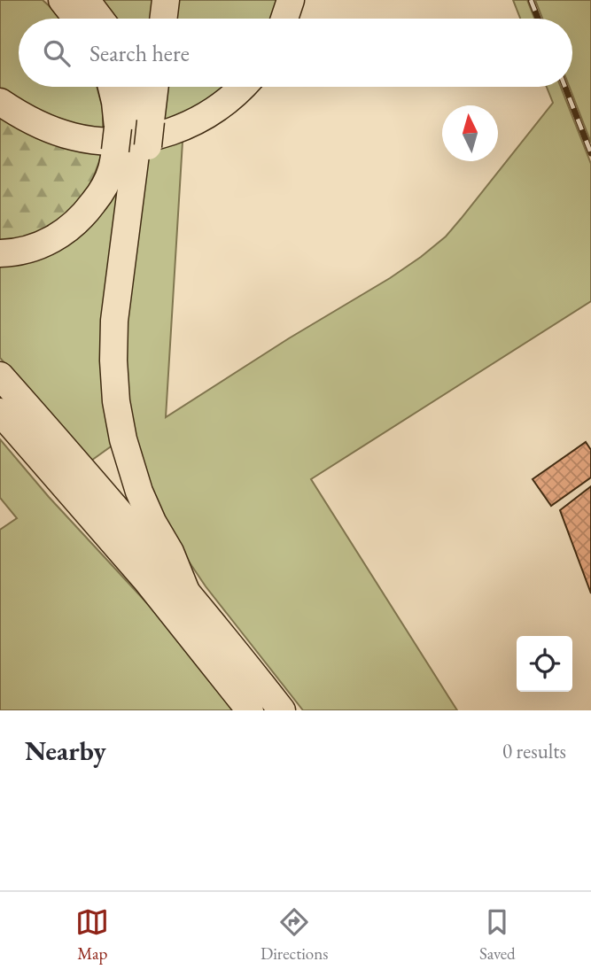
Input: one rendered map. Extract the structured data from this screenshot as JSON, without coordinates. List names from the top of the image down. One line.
{"north":"top","page":{"search":"Search here","heading":["Nearby","0 results"],"nav":["Map","Directions","Saved"]}}
